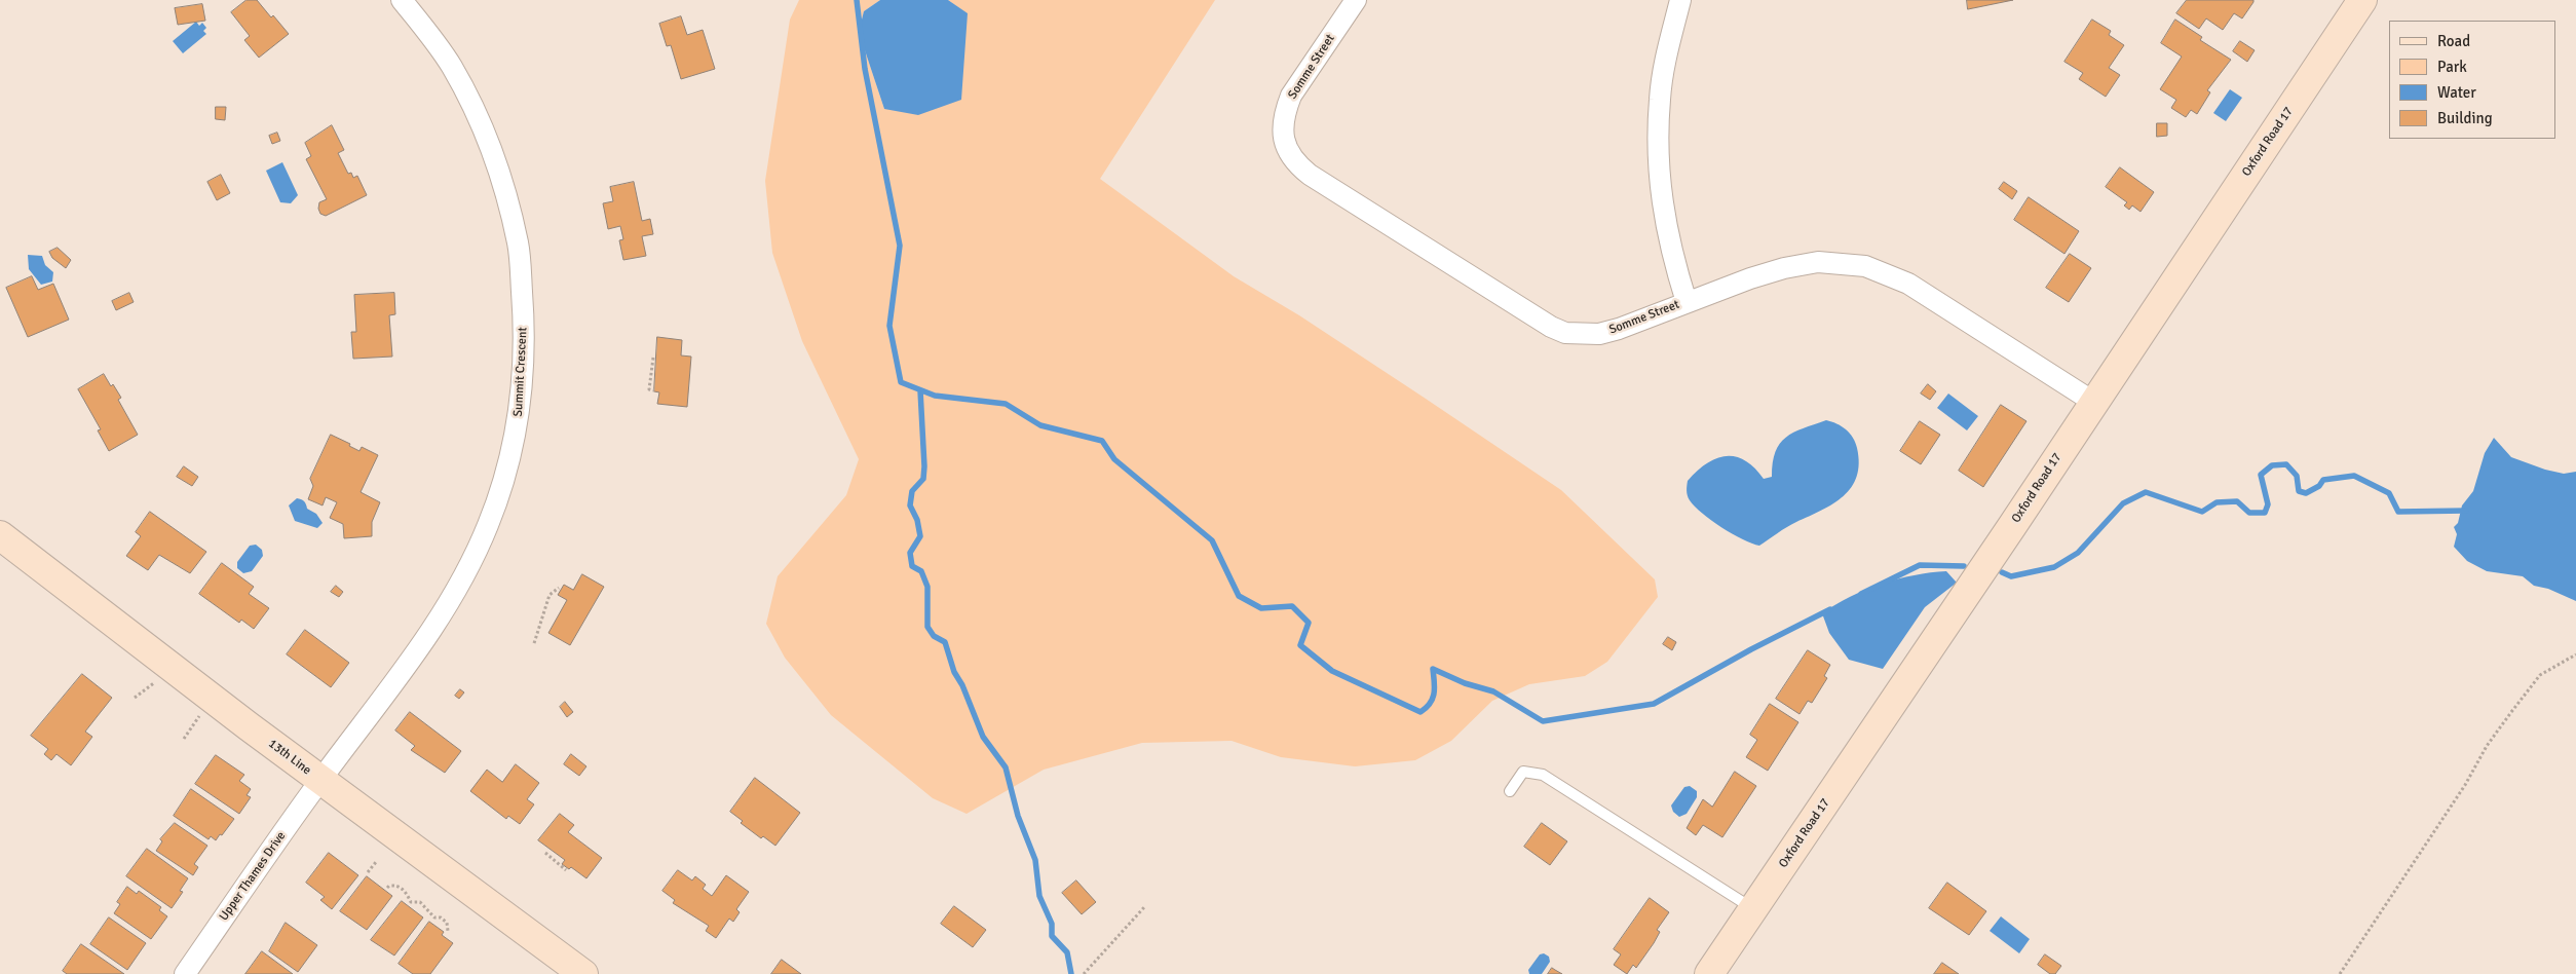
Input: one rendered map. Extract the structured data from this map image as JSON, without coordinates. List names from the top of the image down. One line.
{"streets":{"main road":["Oxford Road 17","13th Line"],"street":["Somme Street","Summit Crescent","Upper Thames Drive"]},"crossings":[["Somme Street","Oxford Road 17"],["Summit Crescent","13th Line"],["Summit Crescent","Upper Thames Drive"],["13th Line","Upper Thames Drive"]],"legend":["Road","Park","Water","Building"]}
